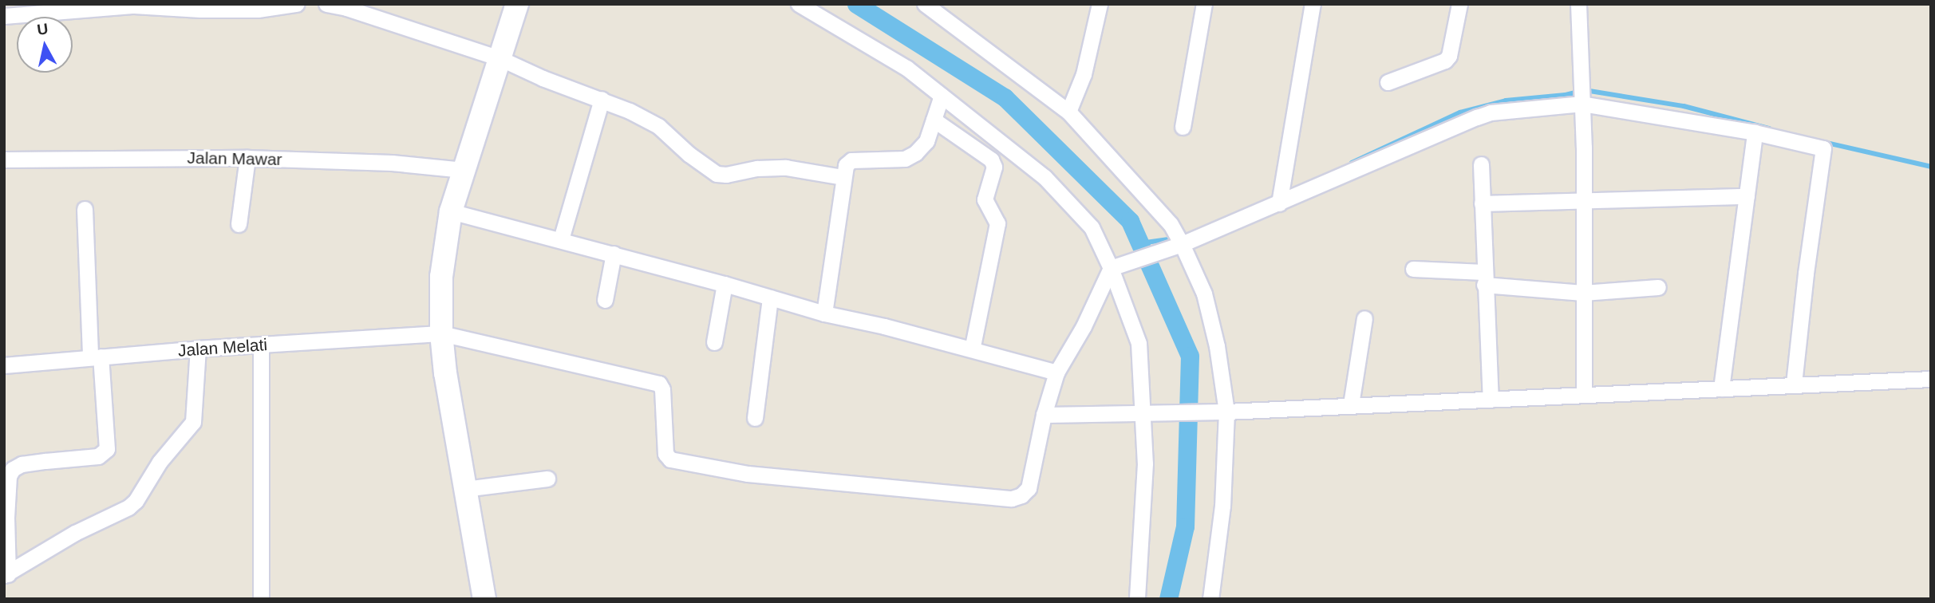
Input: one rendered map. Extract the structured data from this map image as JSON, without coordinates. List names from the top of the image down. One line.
{"streets":{"street":["Jalan Mawar","Jalan Melati"]},"north":"top"}
